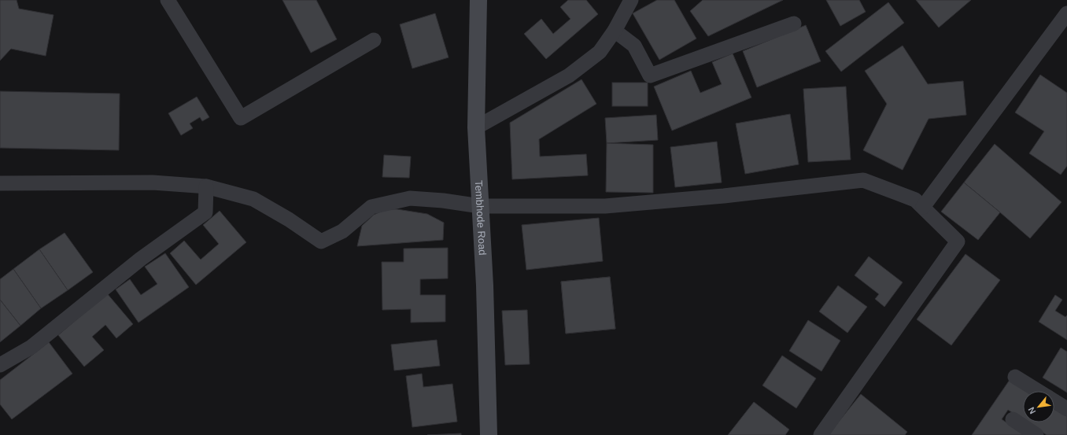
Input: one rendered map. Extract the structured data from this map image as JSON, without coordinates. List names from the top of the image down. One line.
{"streets":{"street":["Tembhode Road"]},"north":"bottom left"}
